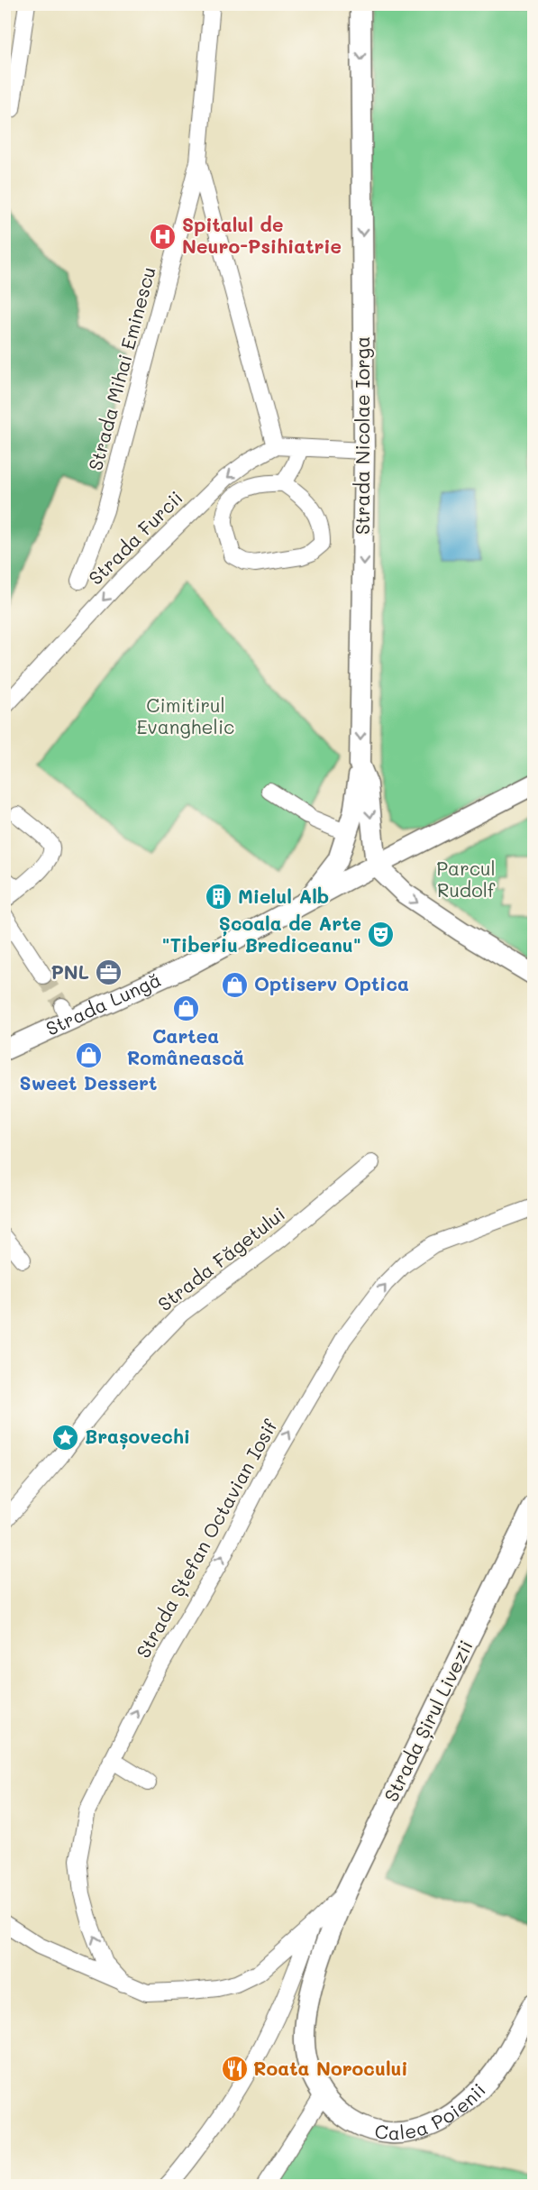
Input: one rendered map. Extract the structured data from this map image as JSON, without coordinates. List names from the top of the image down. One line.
{"streets":{"main road":["Strada Nicolae Iorga","Strada Lungă","Strada Șirul Livezii","Calea Poienii"],"street":["Strada Mihai Eminescu","Strada Furcii","Strada Făgetului","Strada Ștefan Octavian Iosif"]},"crossings":[["Strada Nicolae Iorga","Strada Lungă"],["Strada Șirul Livezii","Calea Poienii"]],"one_way":["Strada Nicolae Iorga","Strada Furcii","Strada Ștefan Octavian Iosif"],"parks":["Cimitirul Evanghelic","Parcul Rudolf"],"places":{"hospital":["Spitalul de Neuro-Psihiatrie"],"building":["Mielul Alb"],"theatre":["Școala de Arte \"Tiberiu Brediceanu\""],"office":["PNL"],"shop":["Optiserv Optica","Cartea Românească","Sweet Dessert"],"place":["Brașovechi"],"restaurant":["Roata Norocului"]}}
